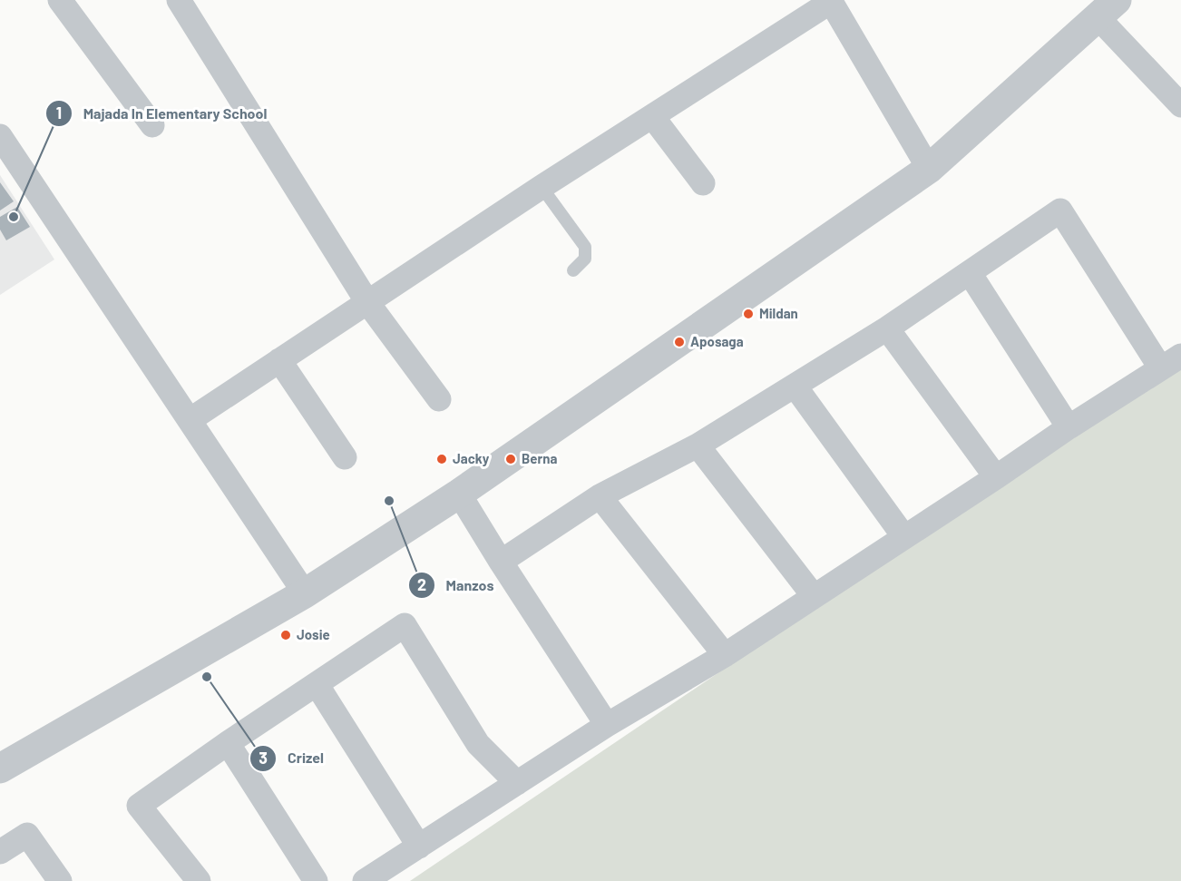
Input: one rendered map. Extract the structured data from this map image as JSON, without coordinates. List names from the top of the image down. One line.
{"places":["Majada In Elementary School","Mildan","Aposaga","Jacky","Berna","Manzos","Josie","Crizel"]}
